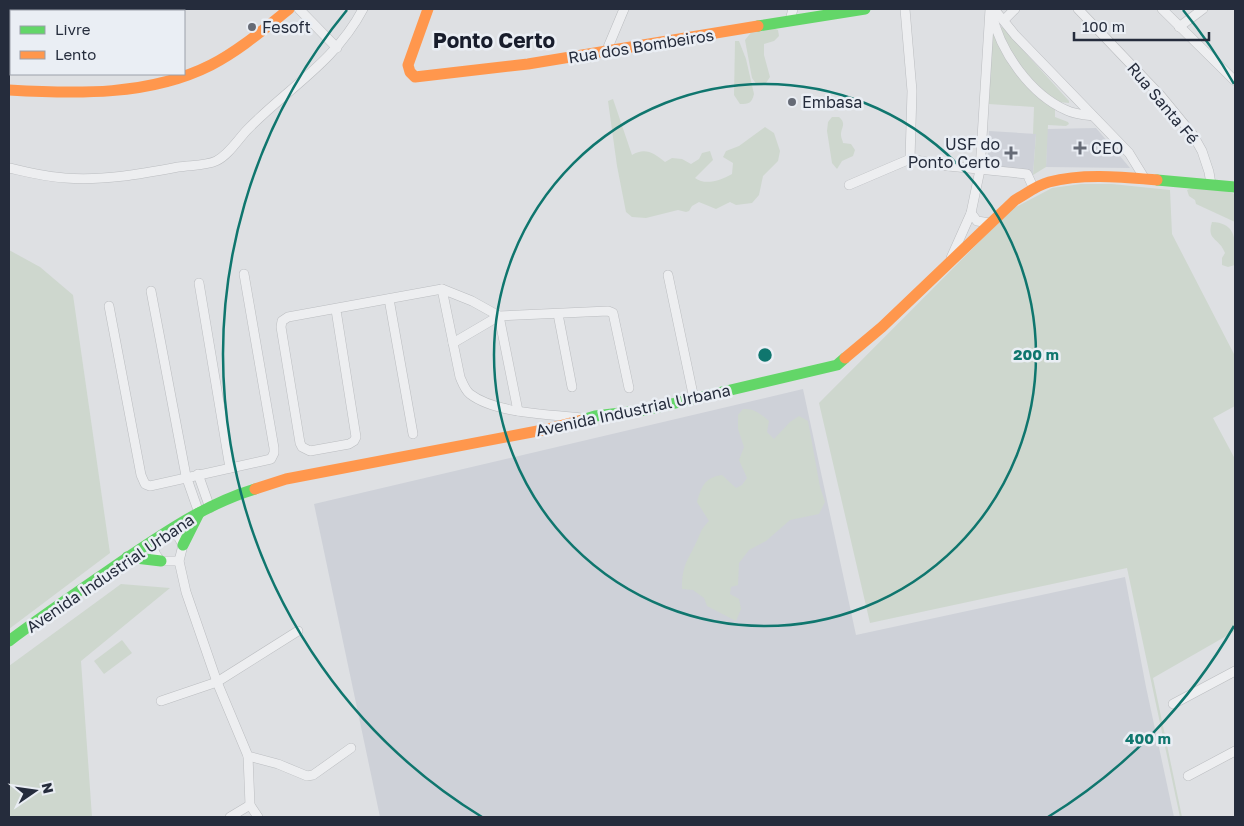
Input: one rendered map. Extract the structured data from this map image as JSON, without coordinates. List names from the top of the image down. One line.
{"streets":{"street":["Rua dos Bombeiros","Rua Santa Fé","Avenida Industrial Urbana"]},"crossings":[["Rua Santa Fé","Avenida Industrial Urbana"]],"districts":["Ponto Certo"],"places":{"other":["Fesoft","Embasa"],"health":["CEO","USF do Ponto Certo"]},"legend":["Livre","Lento"],"scale_bar":"100 m","north":"right","rings":["200 m","400 m"]}
